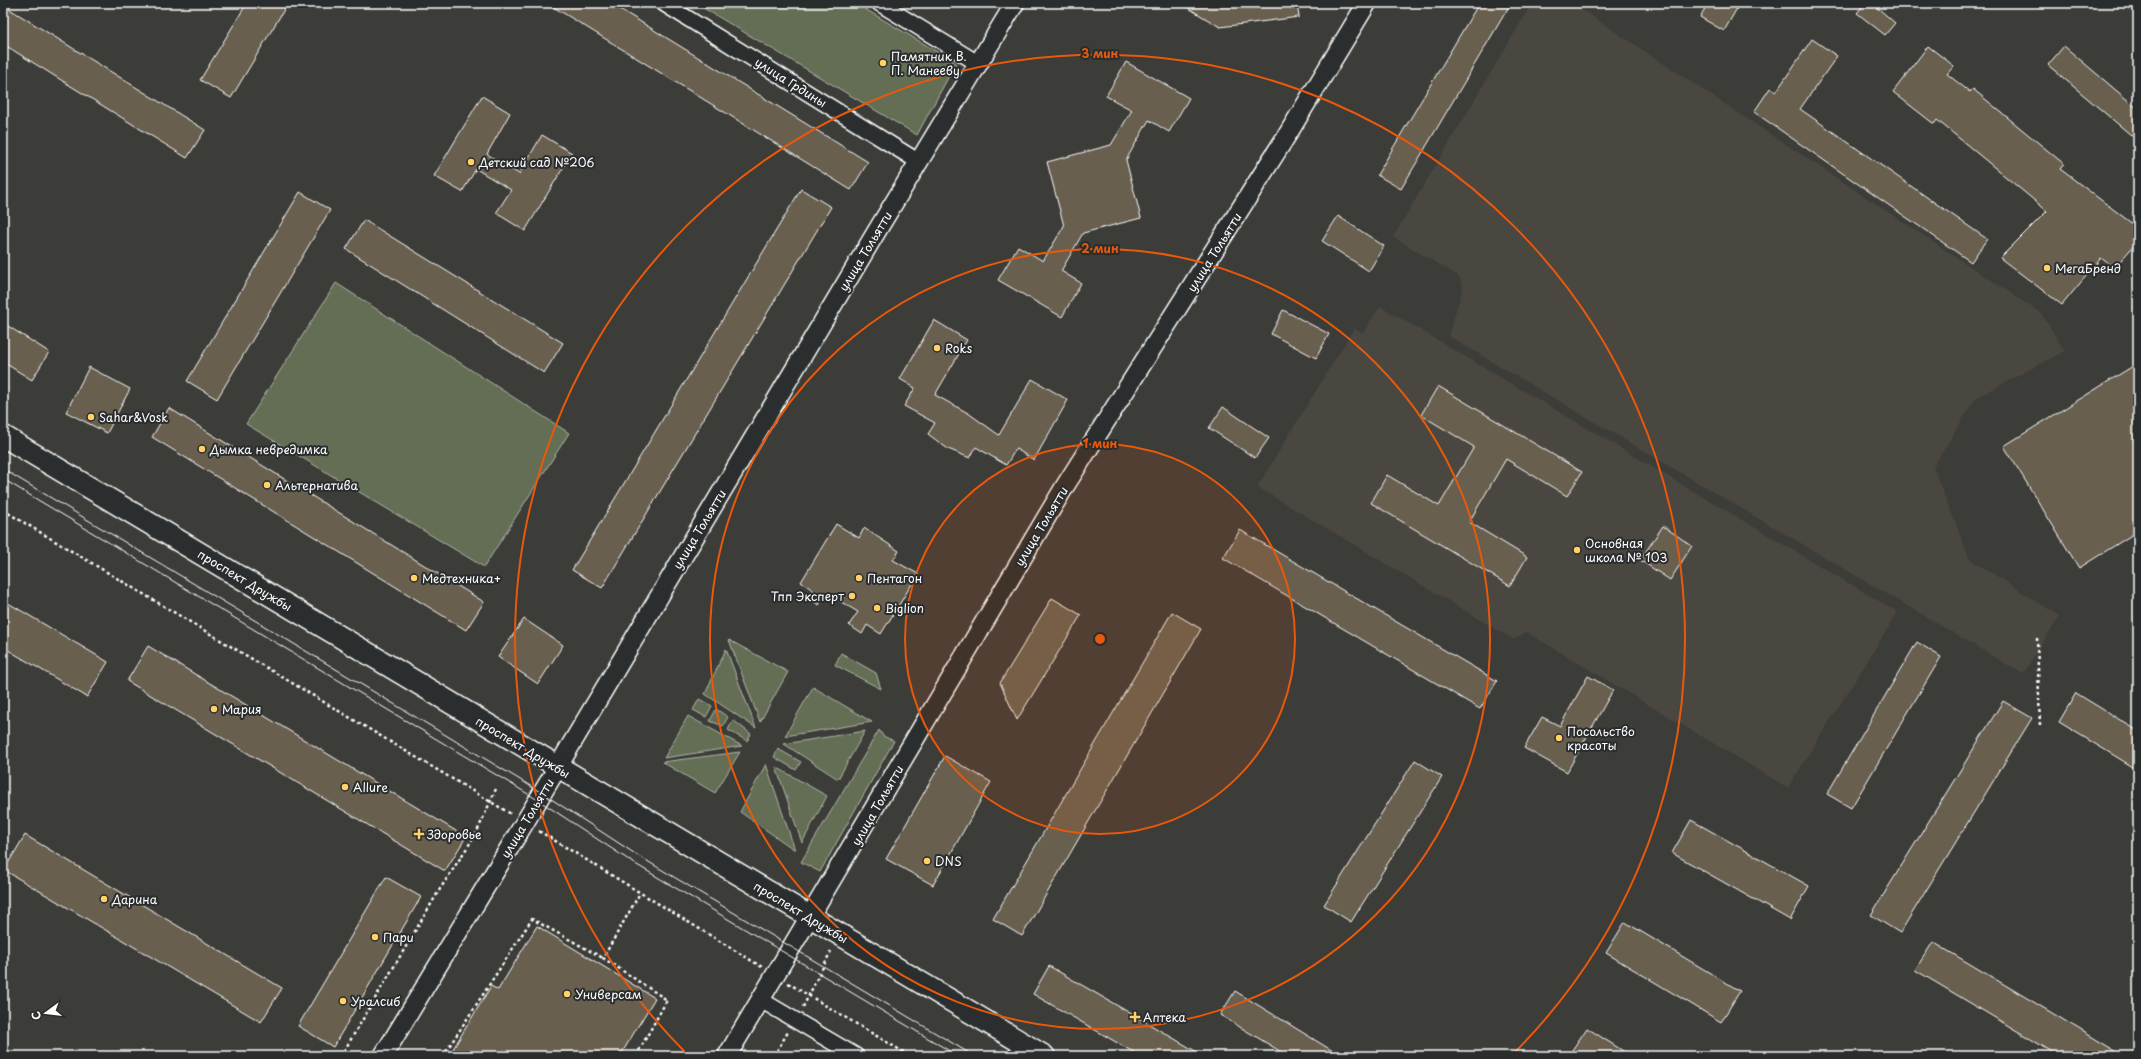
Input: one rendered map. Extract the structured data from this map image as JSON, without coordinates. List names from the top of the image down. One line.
{"streets":{"main road":["проспект Дружбы"],"street":["улица Грдины","улица Тольятти"]},"crossings":[["улица Грдины","улица Тольятти"],["улица Тольятти","проспект Дружбы"]],"places":{"other":["Памятник В. П. Манееву","Детский сад №206","МегаБренд","Roks","Sahar&Vosk","Дымка невредимка","Альтернатива","Основная школа № 103","Медтехника+","Пентагон","Тпп Эксперт","Biglion","Мария","Посольство красоты","Allure","DNS","Дарина","Пари","Универсам","Уралсиб"],"health":["Здоровье","Аптека"]},"north":"left","rings":["3 мин","2 мин","1 мин"]}
